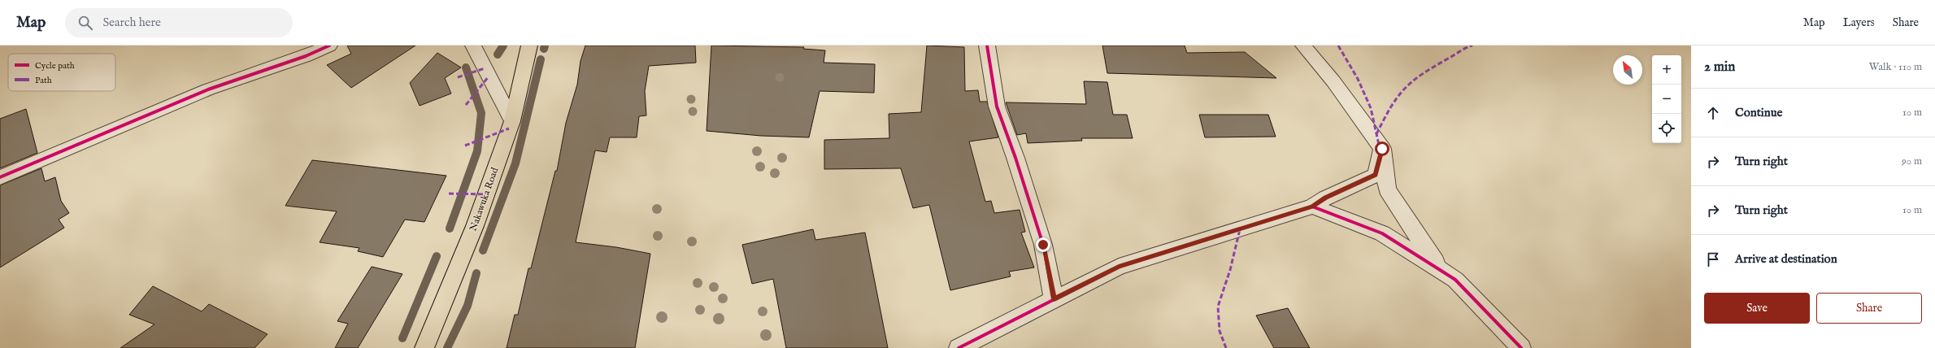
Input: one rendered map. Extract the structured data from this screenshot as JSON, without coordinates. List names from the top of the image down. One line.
{"streets":{"main road":["Nakawuka Road"]},"legend":["Cycle path","Path"],"north":"top left","page":{"header":"Map","search":"Search here","nav":["Map","Layers","Share"],"heading":["2 min","Walk · 110 m"],"map_buttons":["+","−"],"list":[["Continue","10 m"],["Turn right","90 m"],["Turn right","10 m"],"Arrive at destination"],"buttons":["Save","Share"]}}
